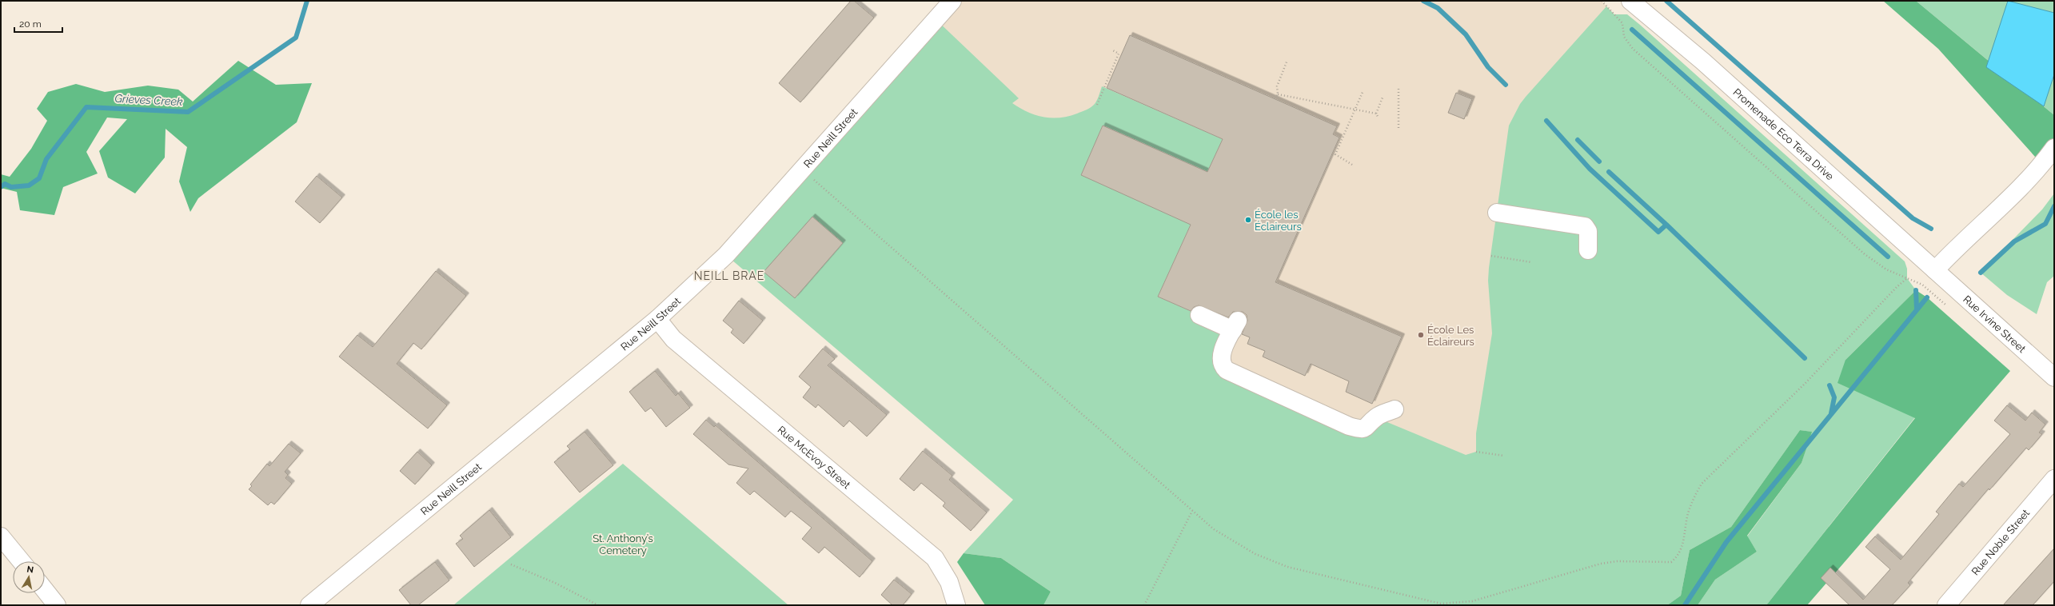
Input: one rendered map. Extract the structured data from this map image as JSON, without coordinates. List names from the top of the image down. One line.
{"streets":{"street":["Promenade Eco Terra Drive","Rue Neill Street","Rue Irvine Street","Rue McEvoy Street","Rue Noble Street"]},"crossings":[["Promenade Eco Terra Drive","Rue Irvine Street"],["Rue Neill Street","Rue McEvoy Street"]],"districts":["NEILL BRAE"],"water":["Grieves Creek"],"parks":["St. Anthony’s Cemetery"],"places":["École les Éclaireurs","École Les Éclaireurs"],"scale_bar":"20 m","north":"top"}
